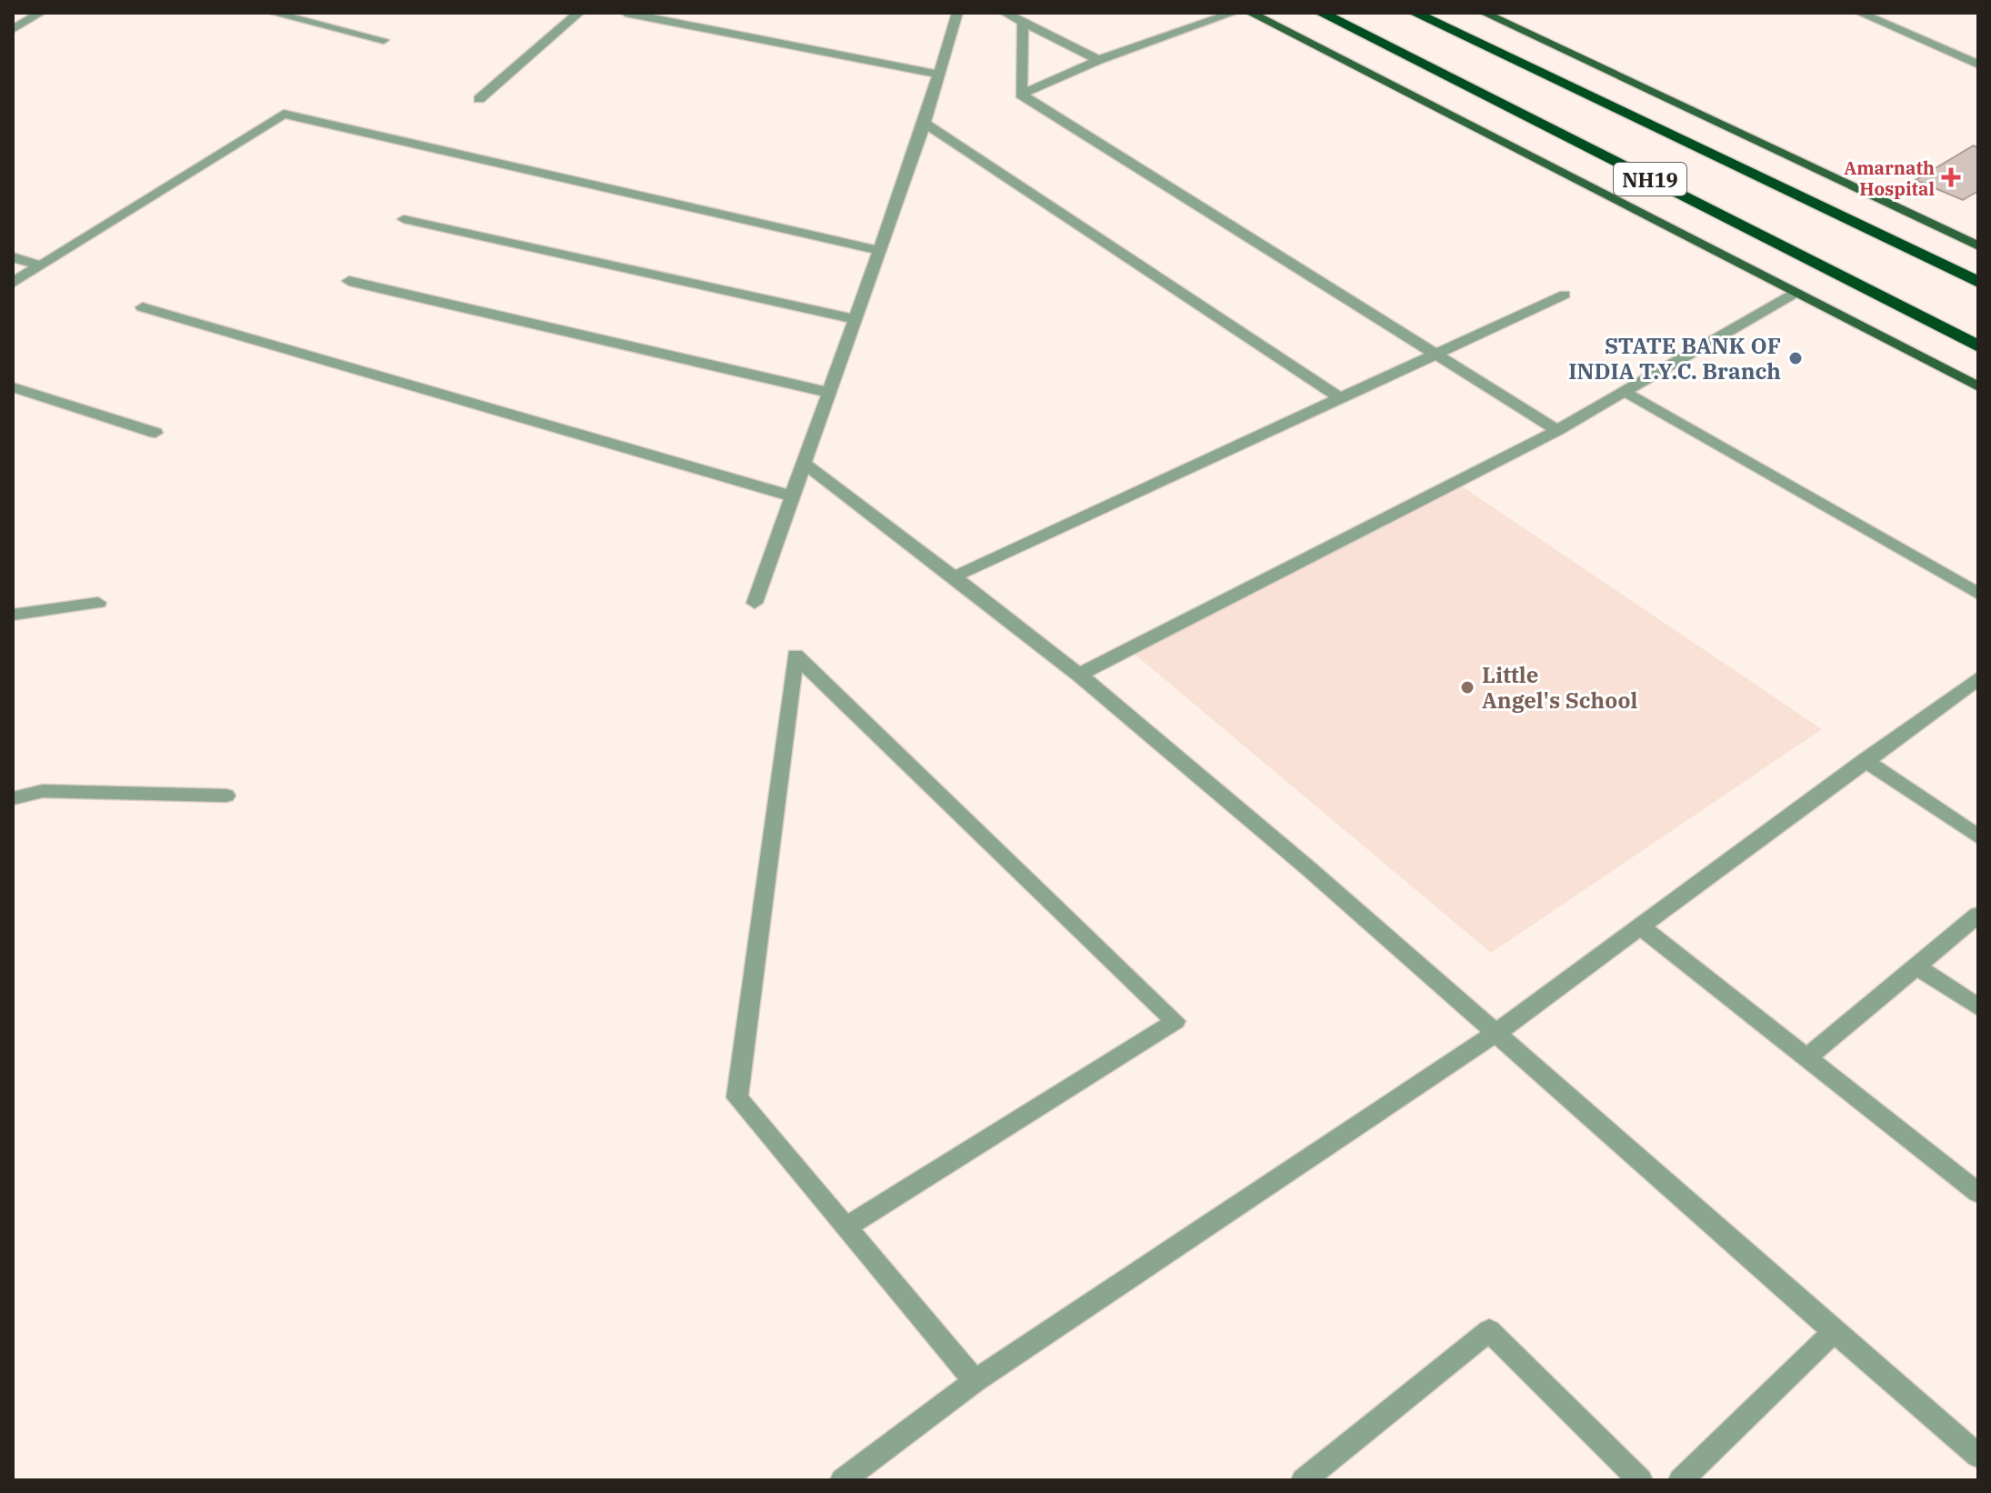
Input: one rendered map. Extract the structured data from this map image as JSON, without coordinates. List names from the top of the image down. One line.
{"streets":{"highway":["NH19"]},"places":{"health":["Amarnath Hospital"],"other":["STATE BANK OF INDIA T.Y.C. Branch","Little Angel's School"]}}
